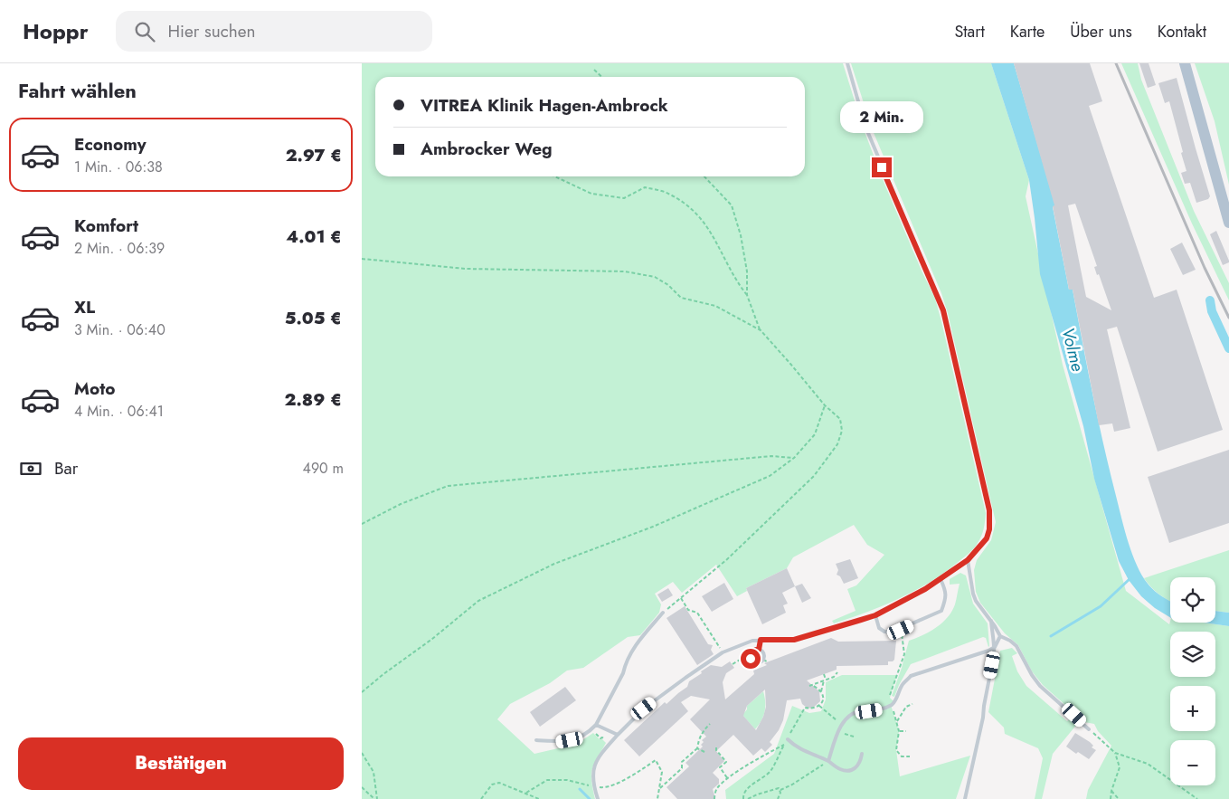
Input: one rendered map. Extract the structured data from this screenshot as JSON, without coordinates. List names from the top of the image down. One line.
{"water":["Volme"],"page":{"header":"Hoppr","search":"Hier suchen","nav":["Start","Karte","Über uns","Kontakt"],"heading":"Fahrt wählen","banner":["VITREA Klinik Hagen-Ambrock","Ambrocker Weg"],"bubble":"2 Min.","list":[{"name":"Economy","note":"1 Min. · 06:38","value":"2.97 €"},{"name":"Komfort","note":"2 Min. · 06:39","value":"4.01 €"},{"name":"XL","note":"3 Min. · 06:40","value":"5.05 €"},{"name":"Moto","note":"4 Min. · 06:41","value":"2.89 €"}],"pay":["Bar","490 m"],"map_buttons":["+","−"],"buttons":"Bestätigen"}}
